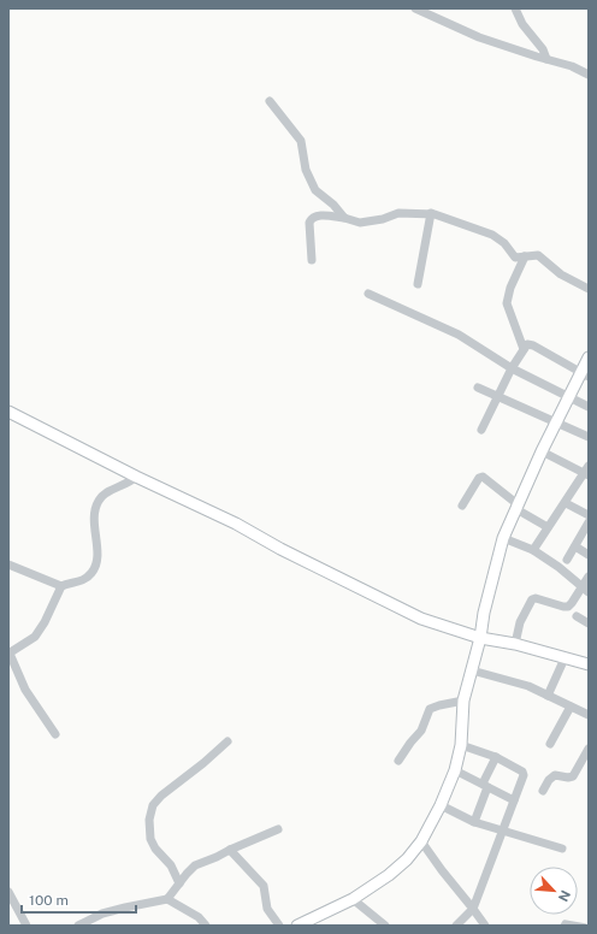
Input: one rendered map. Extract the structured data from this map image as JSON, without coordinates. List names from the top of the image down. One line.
{"scale_bar":"100 m","north":"bottom right"}
